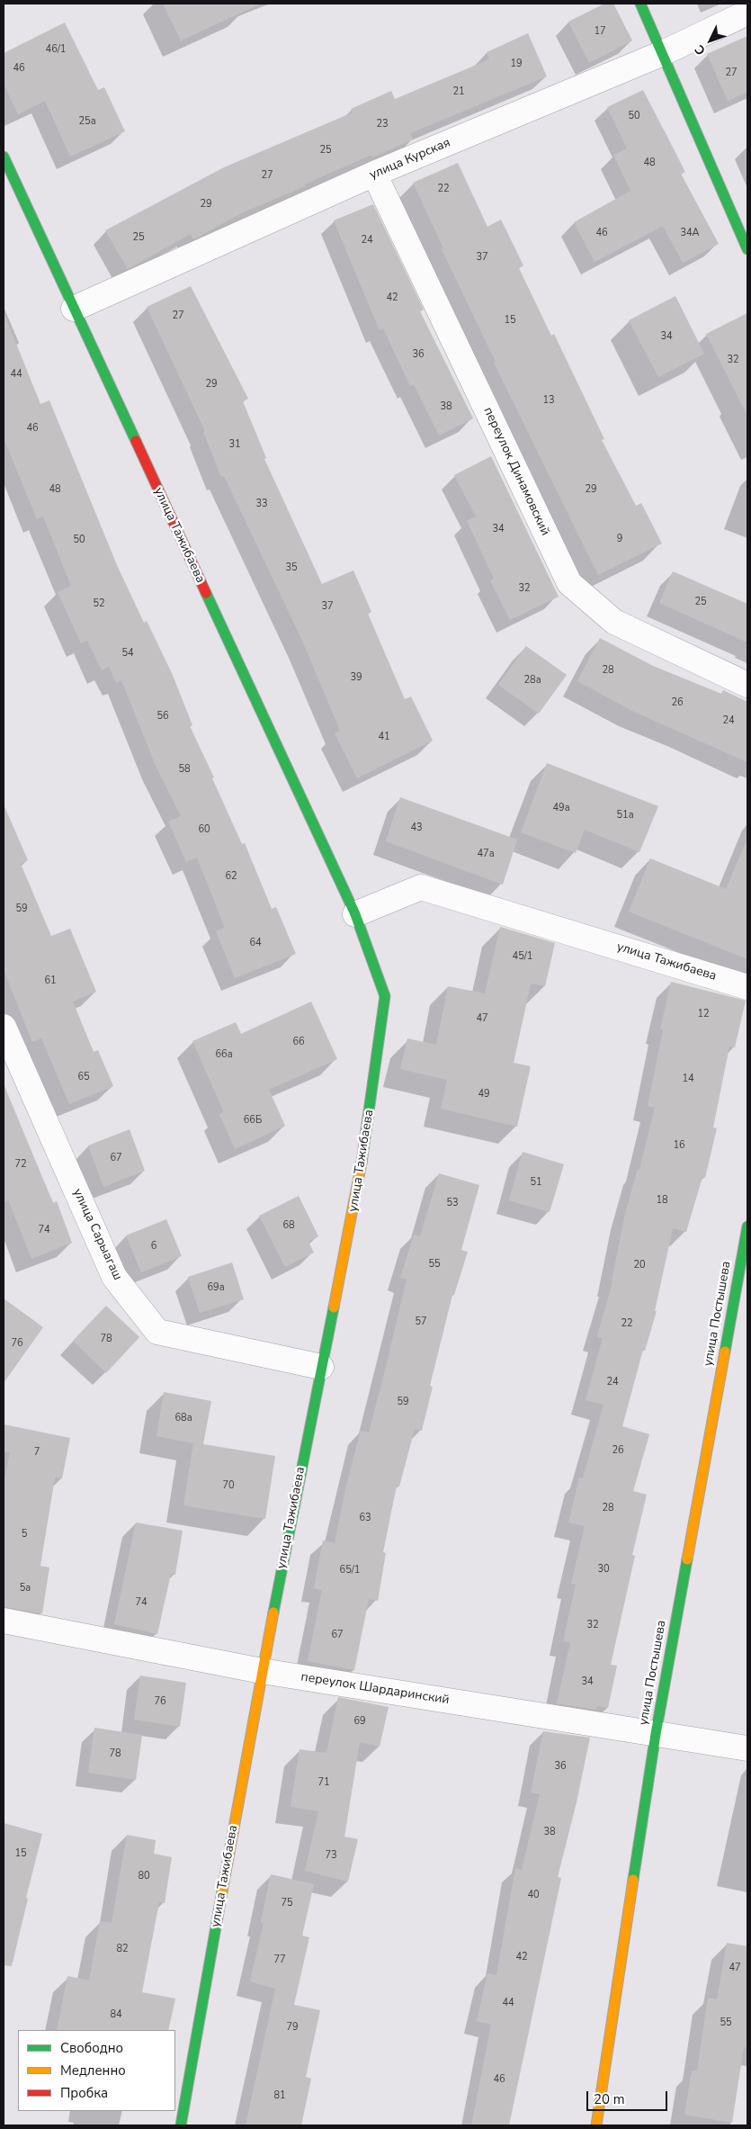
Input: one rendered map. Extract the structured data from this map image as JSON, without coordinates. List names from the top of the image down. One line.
{"streets":{"street":["улица Курская","переулок Динамовский","улица Тажибаева","улица Сарыагаш","улица Постышева","переулок Шардаринский"]},"crossings":[["улица Курская","переулок Динамовский"],["улица Курская","улица Тажибаева"],["улица Тажибаева","улица Сарыагаш"],["улица Тажибаева","переулок Шардаринский"],["улица Постышева","переулок Шардаринский"]],"house_numbers":["17","46/1","19","46","27","21","50","25а","23","25","48","27","22","29","46","34А","25","24","37","42","27","15","34","36","32","44","29","13","38","46","31","48","29","33","34","9","50","35","32","25","52","37","54","28","39","28а","26","56","24","41","58","49а","51а","43","60","47а","62","59","64","45/1","61","12","47","66","66а","65","14","49","66Б","16","67","72","51","18","53","68","74","6","55","20","69а","57","22","78","76","24","59","68а","26","7","70","28","63","5","30","65/1","5а","74","32","67","34","76","69","78","36","71","38","15","73","80","40","75","82","42","77","47","44","84","55","79","46","81"],"legend":["Свободно","Медленно","Пробка"],"scale_bar":"20 m","north":"bottom left"}
